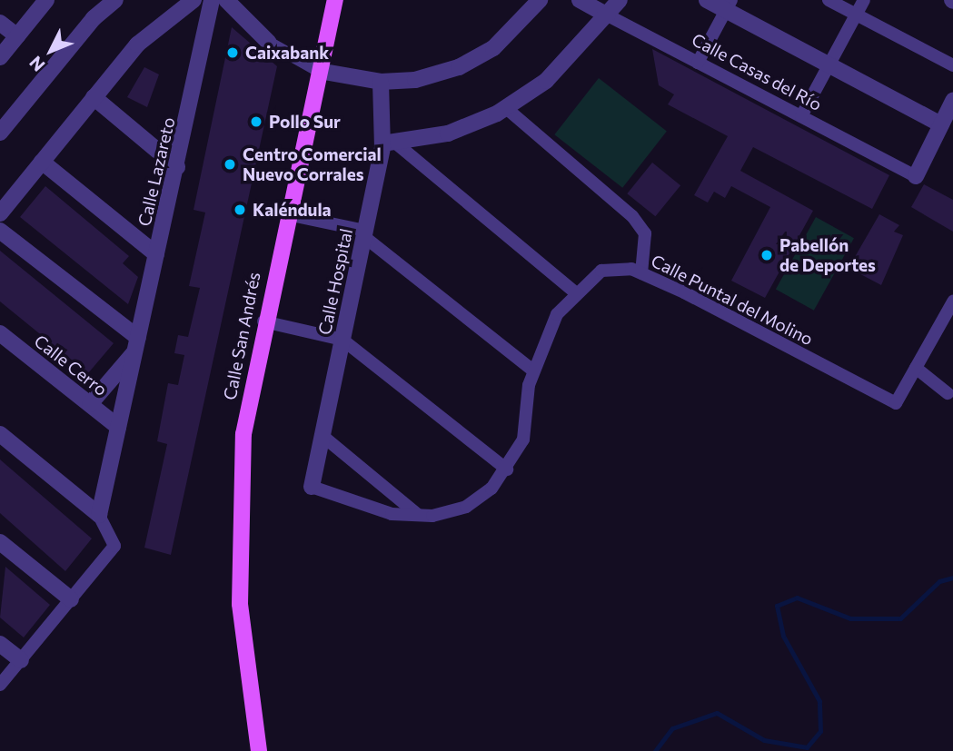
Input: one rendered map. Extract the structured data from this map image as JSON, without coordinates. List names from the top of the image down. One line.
{"streets":{"main road":["Calle San Andrés"],"street":["Calle Casas del Río","Calle Lazareto","Calle Hospital","Calle Puntal del Molino","Calle Cerro"]},"crossings":[["Calle Lazareto","Calle Cerro"],["Calle Hospital","Calle Puntal del Molino"]],"places":["Caixabank","Pollo Sur","Centro Comercial Nuevo Corrales","Kaléndula","Pabellón de Deportes"],"north":"bottom left"}
